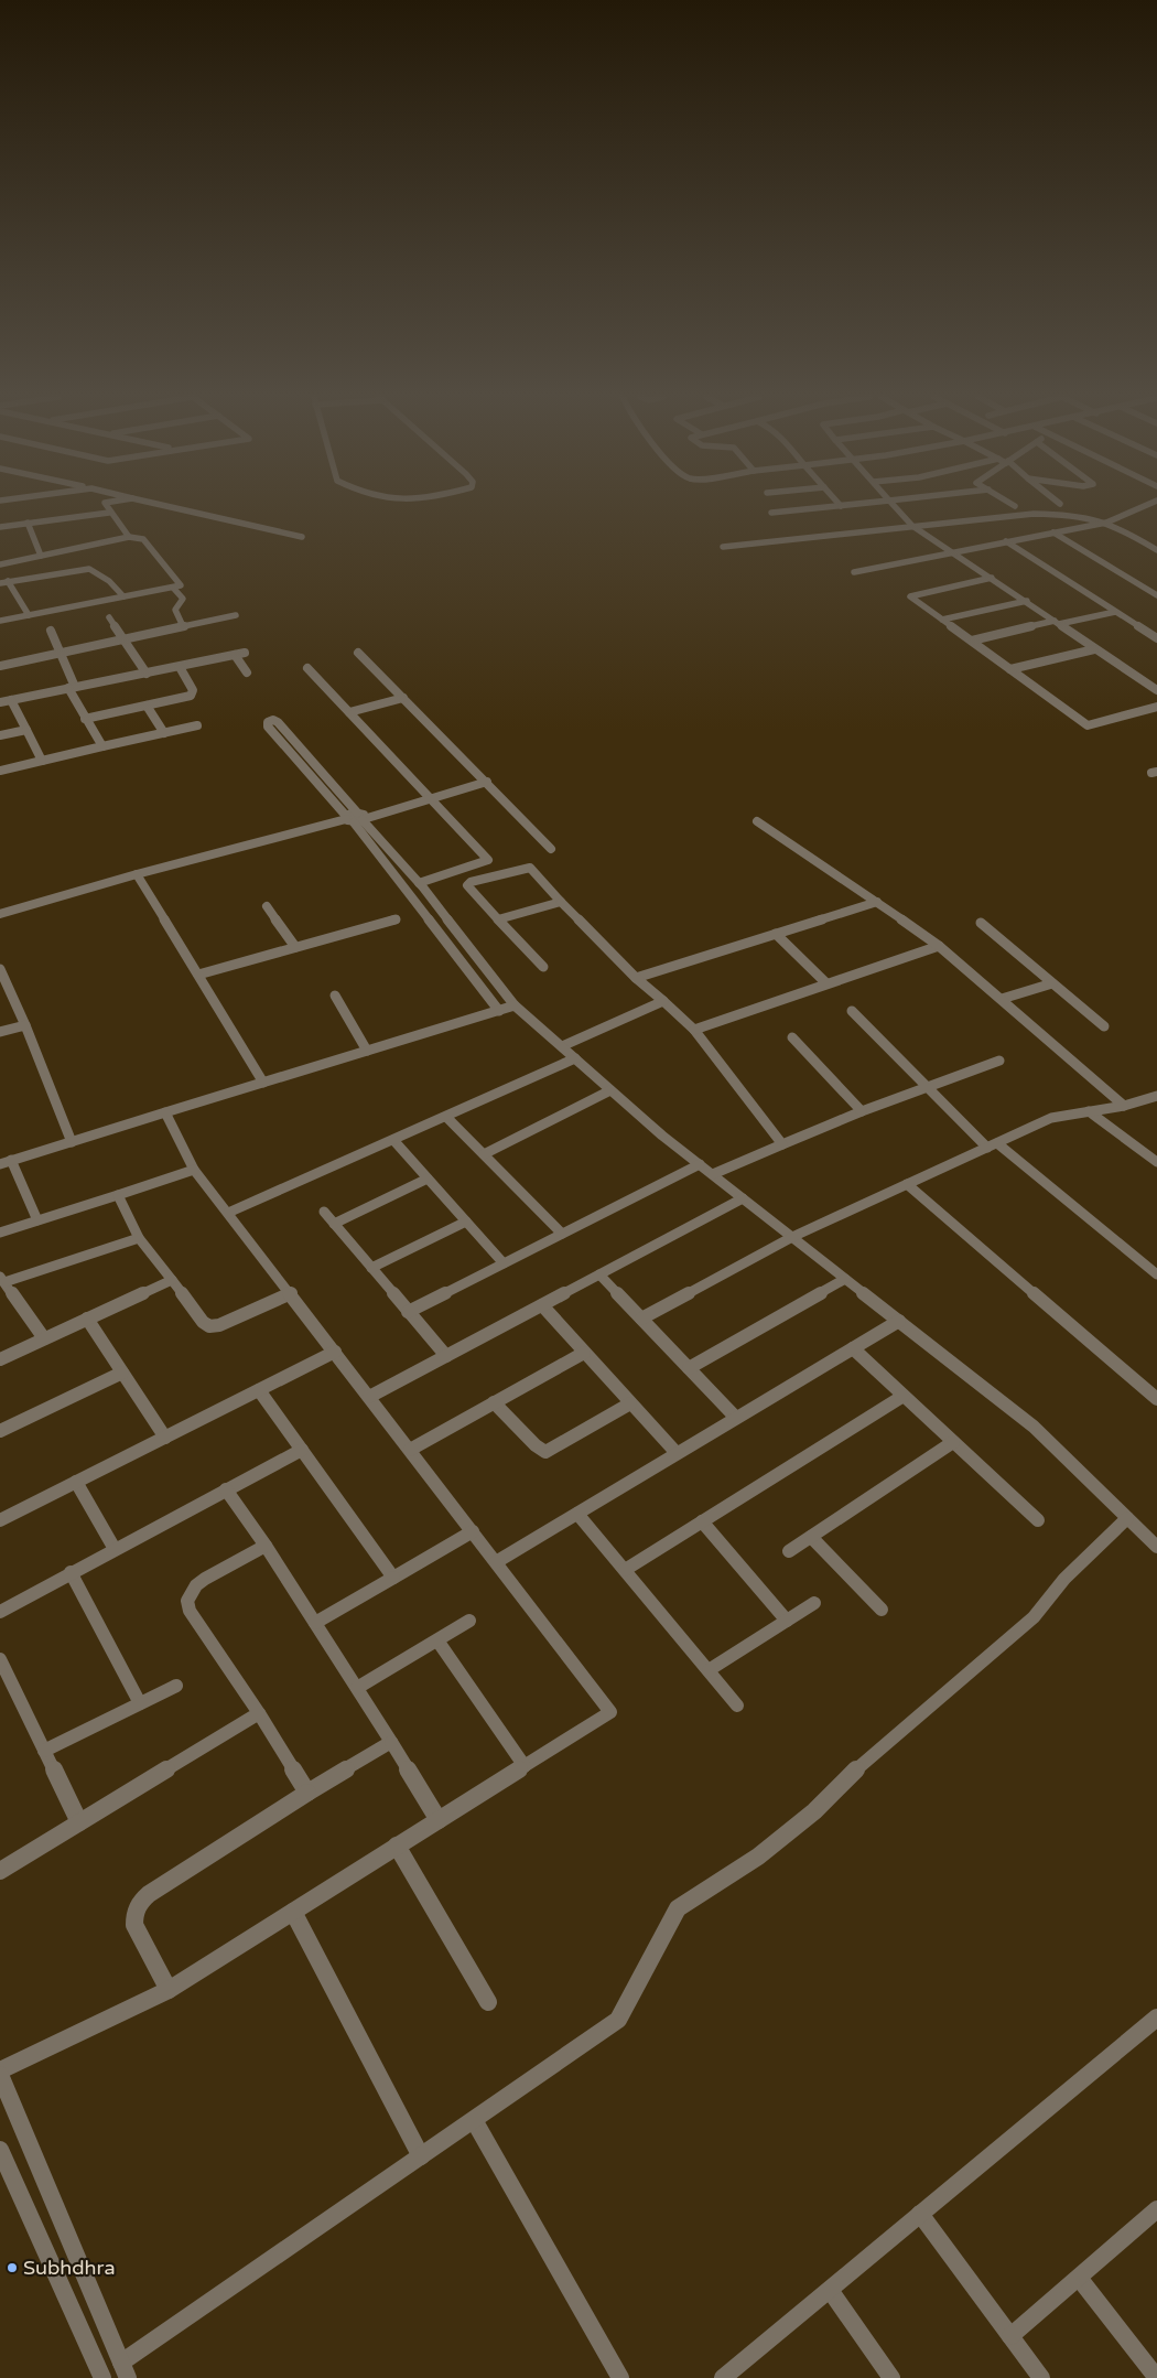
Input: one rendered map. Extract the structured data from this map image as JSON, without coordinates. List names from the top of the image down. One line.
{"places":["Subhdhra"]}
